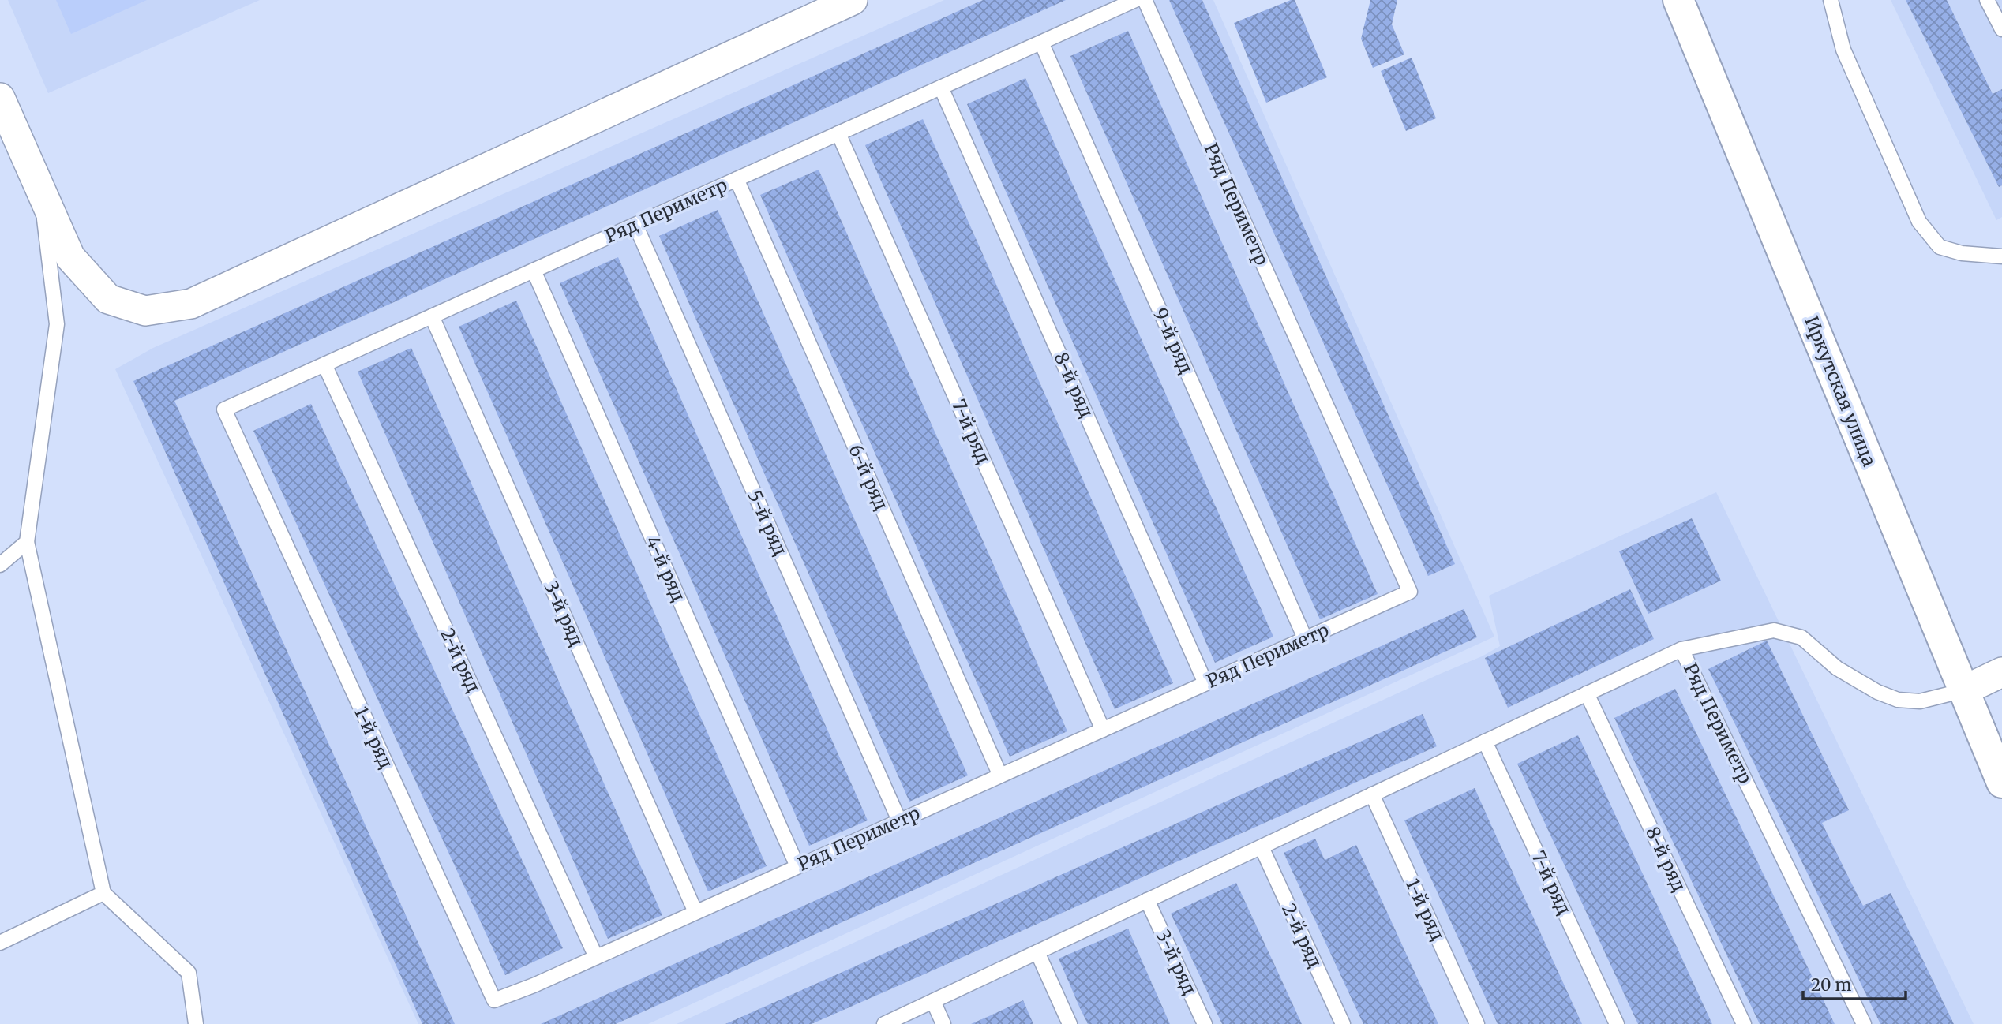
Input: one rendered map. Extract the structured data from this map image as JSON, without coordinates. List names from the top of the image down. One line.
{"streets":{"street":["Иркутская улица"],"lane":["Ряд Периметр","9-й ряд","8-й ряд","7-й ряд","6-й ряд","5-й ряд","4-й ряд","3-й ряд","2-й ряд","1-й ряд"]},"crossings":[["Ряд Периметр","9-й ряд"],["Ряд Периметр","8-й ряд"],["Ряд Периметр","7-й ряд"],["Ряд Периметр","6-й ряд"],["Ряд Периметр","5-й ряд"],["Ряд Периметр","4-й ряд"],["Ряд Периметр","3-й ряд"],["Ряд Периметр","2-й ряд"],["Ряд Периметр","1-й ряд"]],"scale_bar":"20 m"}
